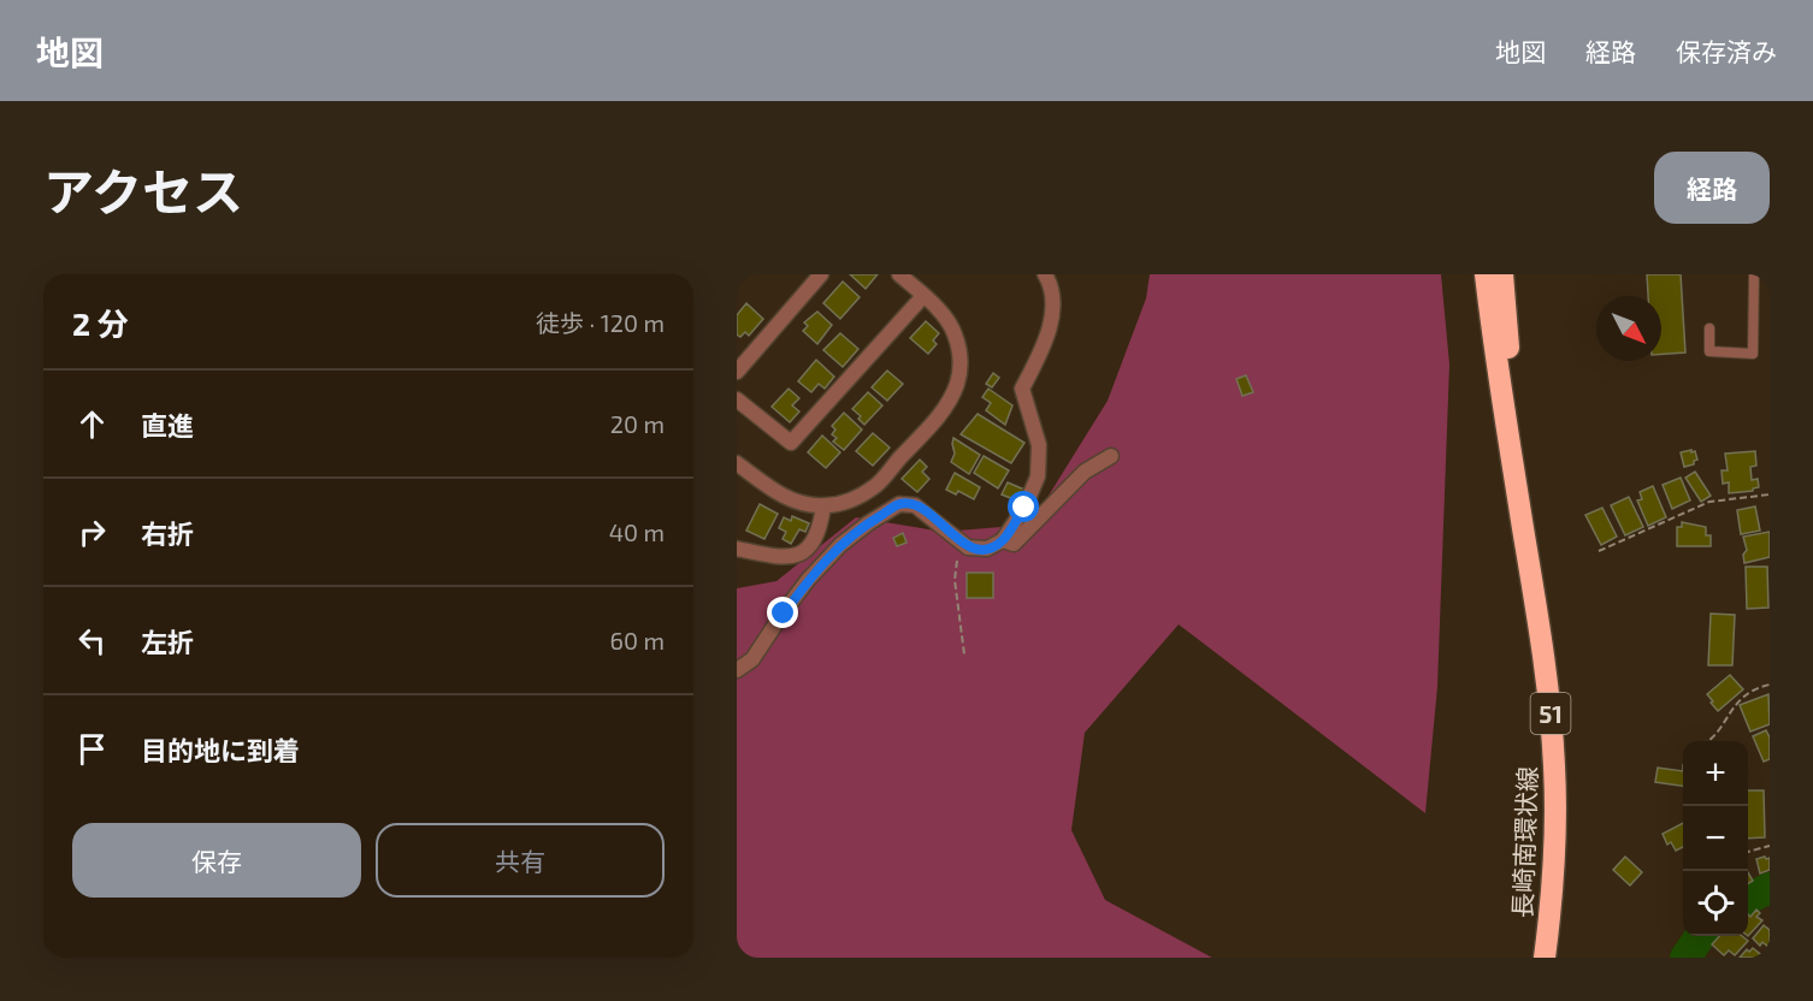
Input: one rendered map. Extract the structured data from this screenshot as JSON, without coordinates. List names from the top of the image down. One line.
{"streets":{"highway":["51","長崎南環状線"]},"crossings":[["51","長崎南環状線"]],"north":"bottom right","page":{"header":"地図","nav":["地図","経路","保存済み"],"title":"アクセス","buttons":["経路",["保存","共有"]],"heading":["2 分","徒歩 · 120 m"],"list":[["直進","20 m"],["右折","40 m"],["左折","60 m"],"目的地に到着"],"map_buttons":["+","−"]}}
